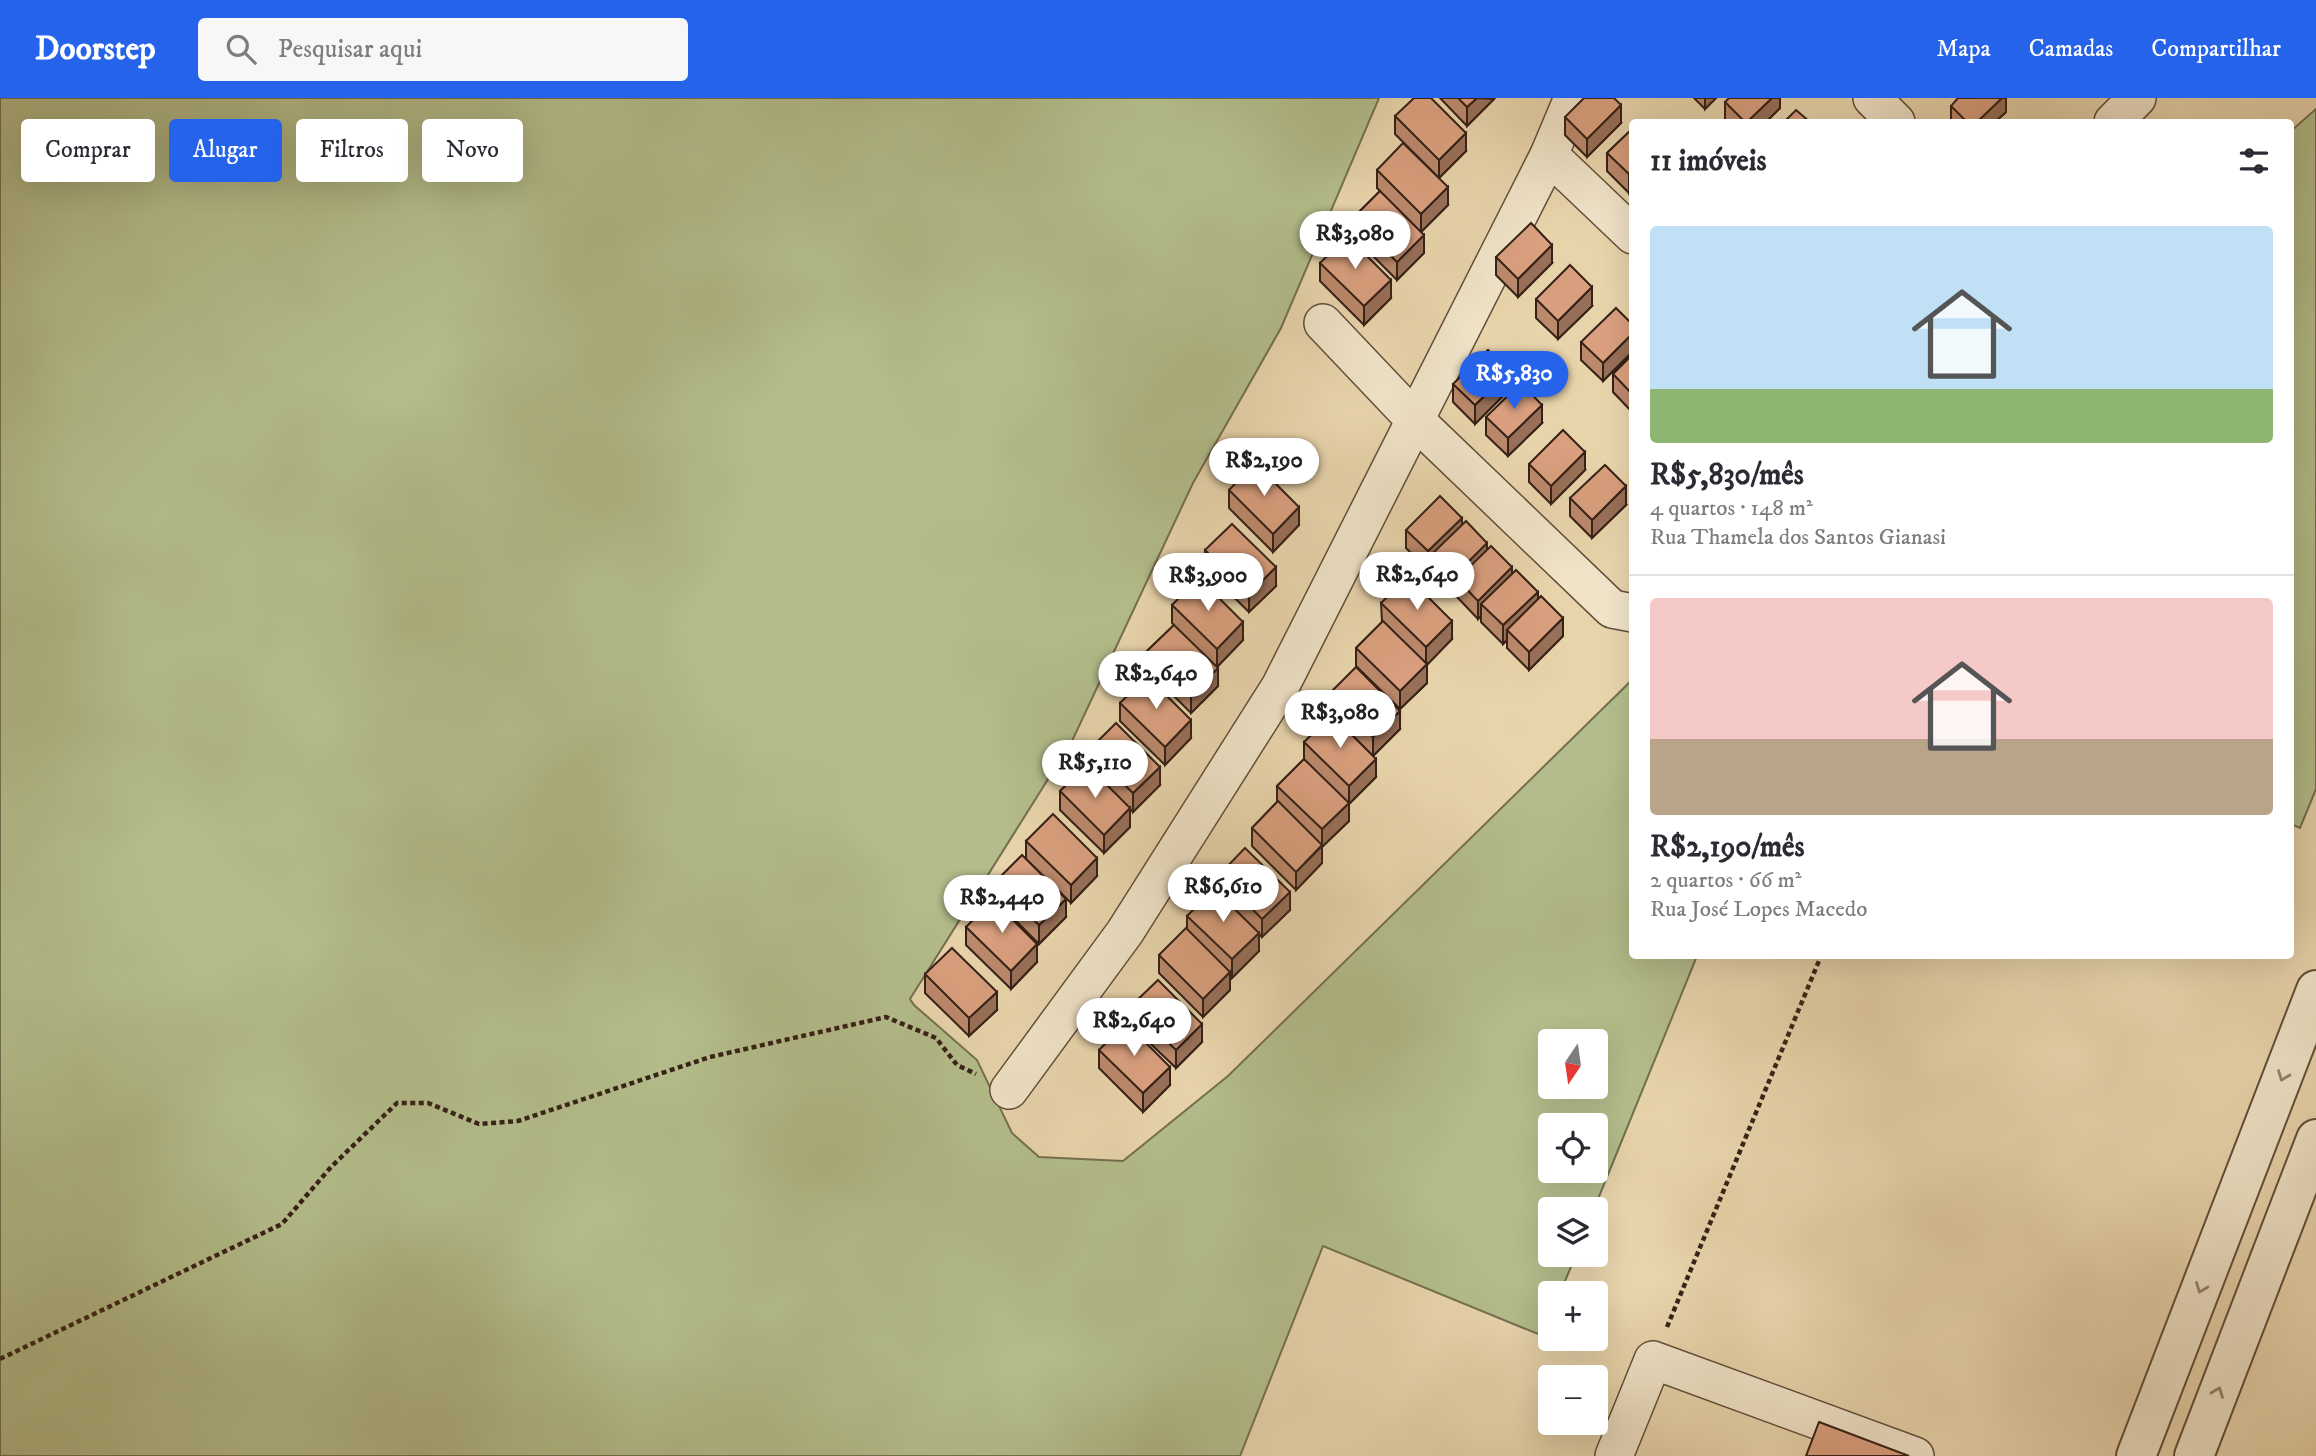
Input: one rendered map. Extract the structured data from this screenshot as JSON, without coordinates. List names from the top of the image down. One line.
{"north":"bottom","page":{"header":"Doorstep","search":"Pesquisar aqui","nav":["Mapa","Camadas","Compartilhar"],"chip":["Comprar","Alugar","Filtros","Novo"],"heading":"11 imóveis","list":[{"name":"R$5,830/mês","note":"4 quartos · 148 m² · Rua Thamela dos Santos Gianasi"},{"name":"R$2,190/mês","note":"2 quartos · 66 m² · Rua José Lopes Macedo"}],"price":["R$3,080","R$5,830","R$2,190","R$2,640","R$3,900","R$2,640","R$3,080","R$5,110","R$6,610","R$2,440","R$2,640"],"map_buttons":["+","−"]}}
